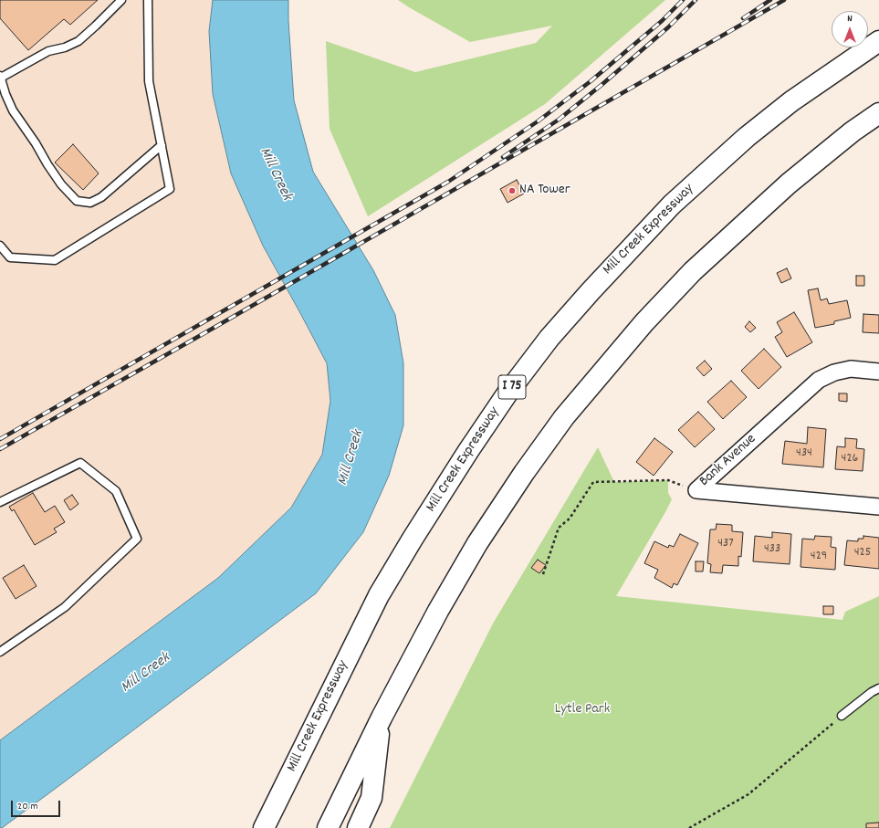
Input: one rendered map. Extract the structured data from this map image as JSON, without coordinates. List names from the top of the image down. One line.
{"streets":{"highway":["Mill Creek Expressway","I 75"],"street":["Bank Avenue"]},"water":["Mill Creek"],"parks":["Lytle Park"],"places":["NA Tower"],"house_numbers":["434","426","437","433","425","429"],"scale_bar":"20 m","north":"top"}
